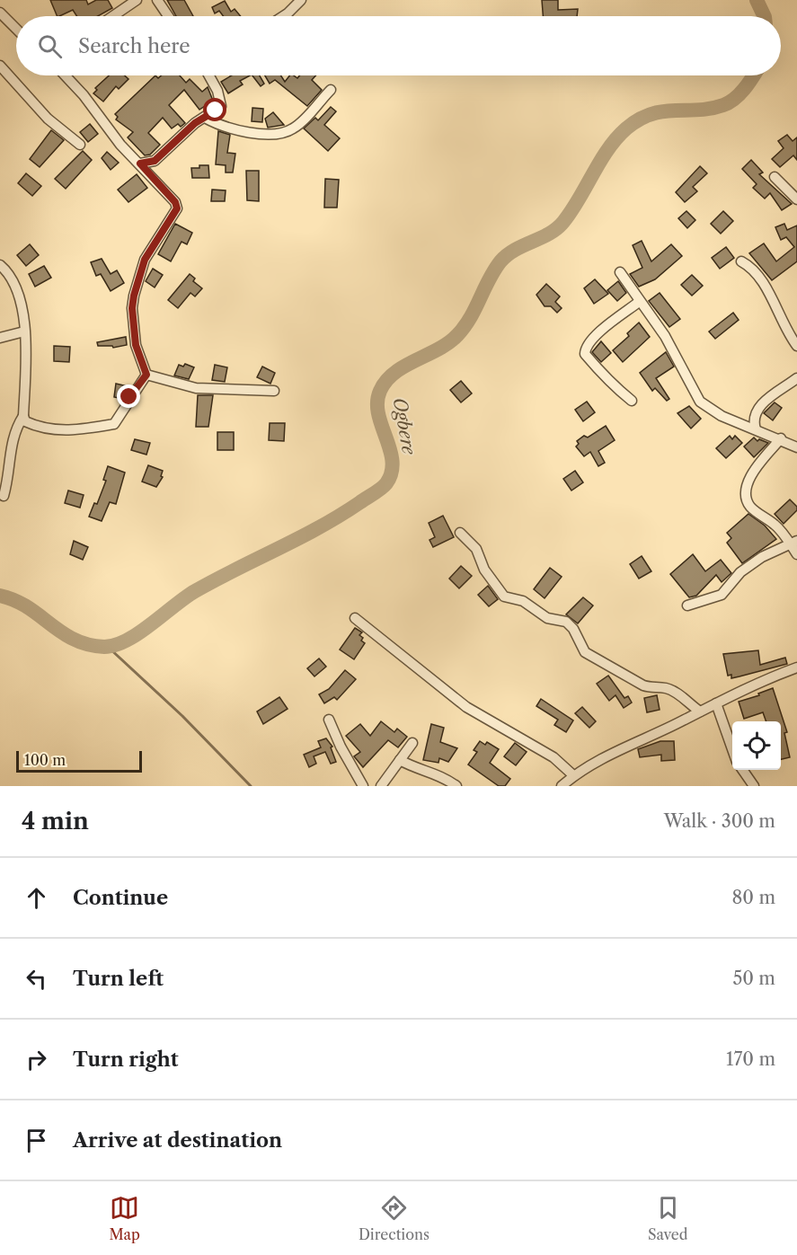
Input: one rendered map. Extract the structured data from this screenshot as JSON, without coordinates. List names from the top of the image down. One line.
{"water":["Ogbere"],"scale_bar":"100 m","page":{"search":"Search here","scale":"100 m","heading":["4 min","Walk · 300 m"],"list":[["Continue","80 m"],["Turn left","50 m"],["Turn right","170 m"],"Arrive at destination"],"nav":["Map","Directions","Saved"]}}
